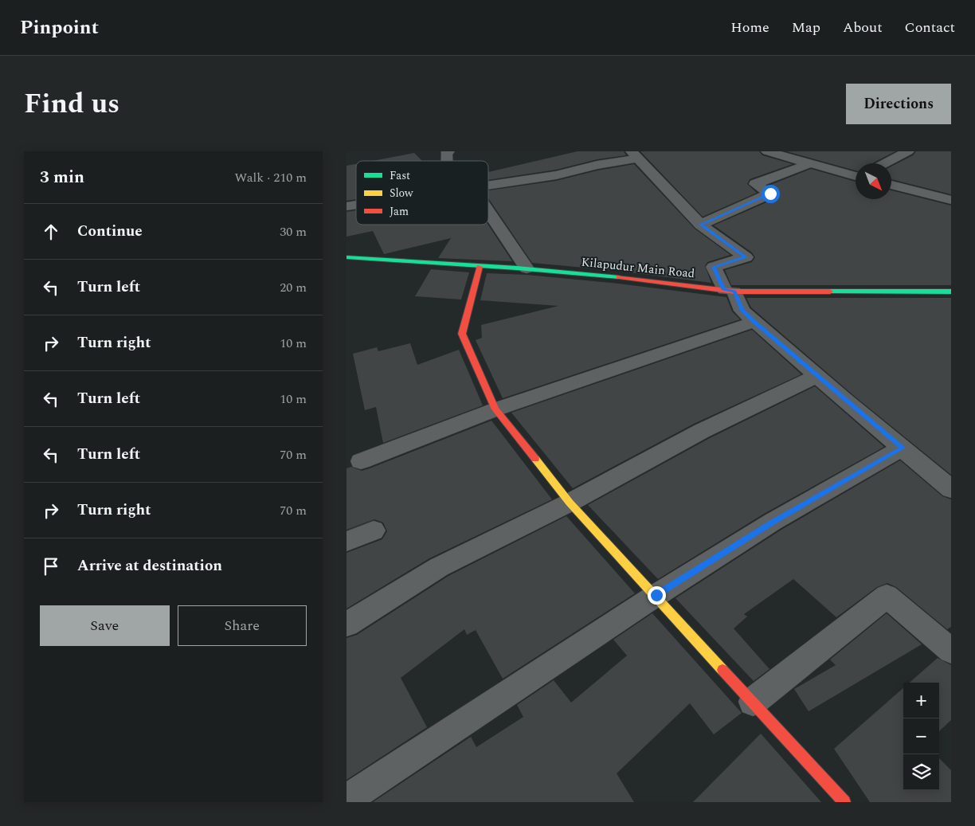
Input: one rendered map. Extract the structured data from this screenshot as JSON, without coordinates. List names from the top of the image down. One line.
{"streets":{"street":["Kilapudur Main Road"]},"legend":["Fast","Slow","Jam"],"north":"bottom right","page":{"header":"Pinpoint","nav":["Home","Map","About","Contact"],"title":"Find us","buttons":["Directions",["Save","Share"]],"heading":["3 min","Walk · 210 m"],"list":[["Continue","30 m"],["Turn left","20 m"],["Turn right","10 m"],["Turn left","10 m"],["Turn left","70 m"],["Turn right","70 m"],"Arrive at destination"],"map_buttons":["+","−"]}}
